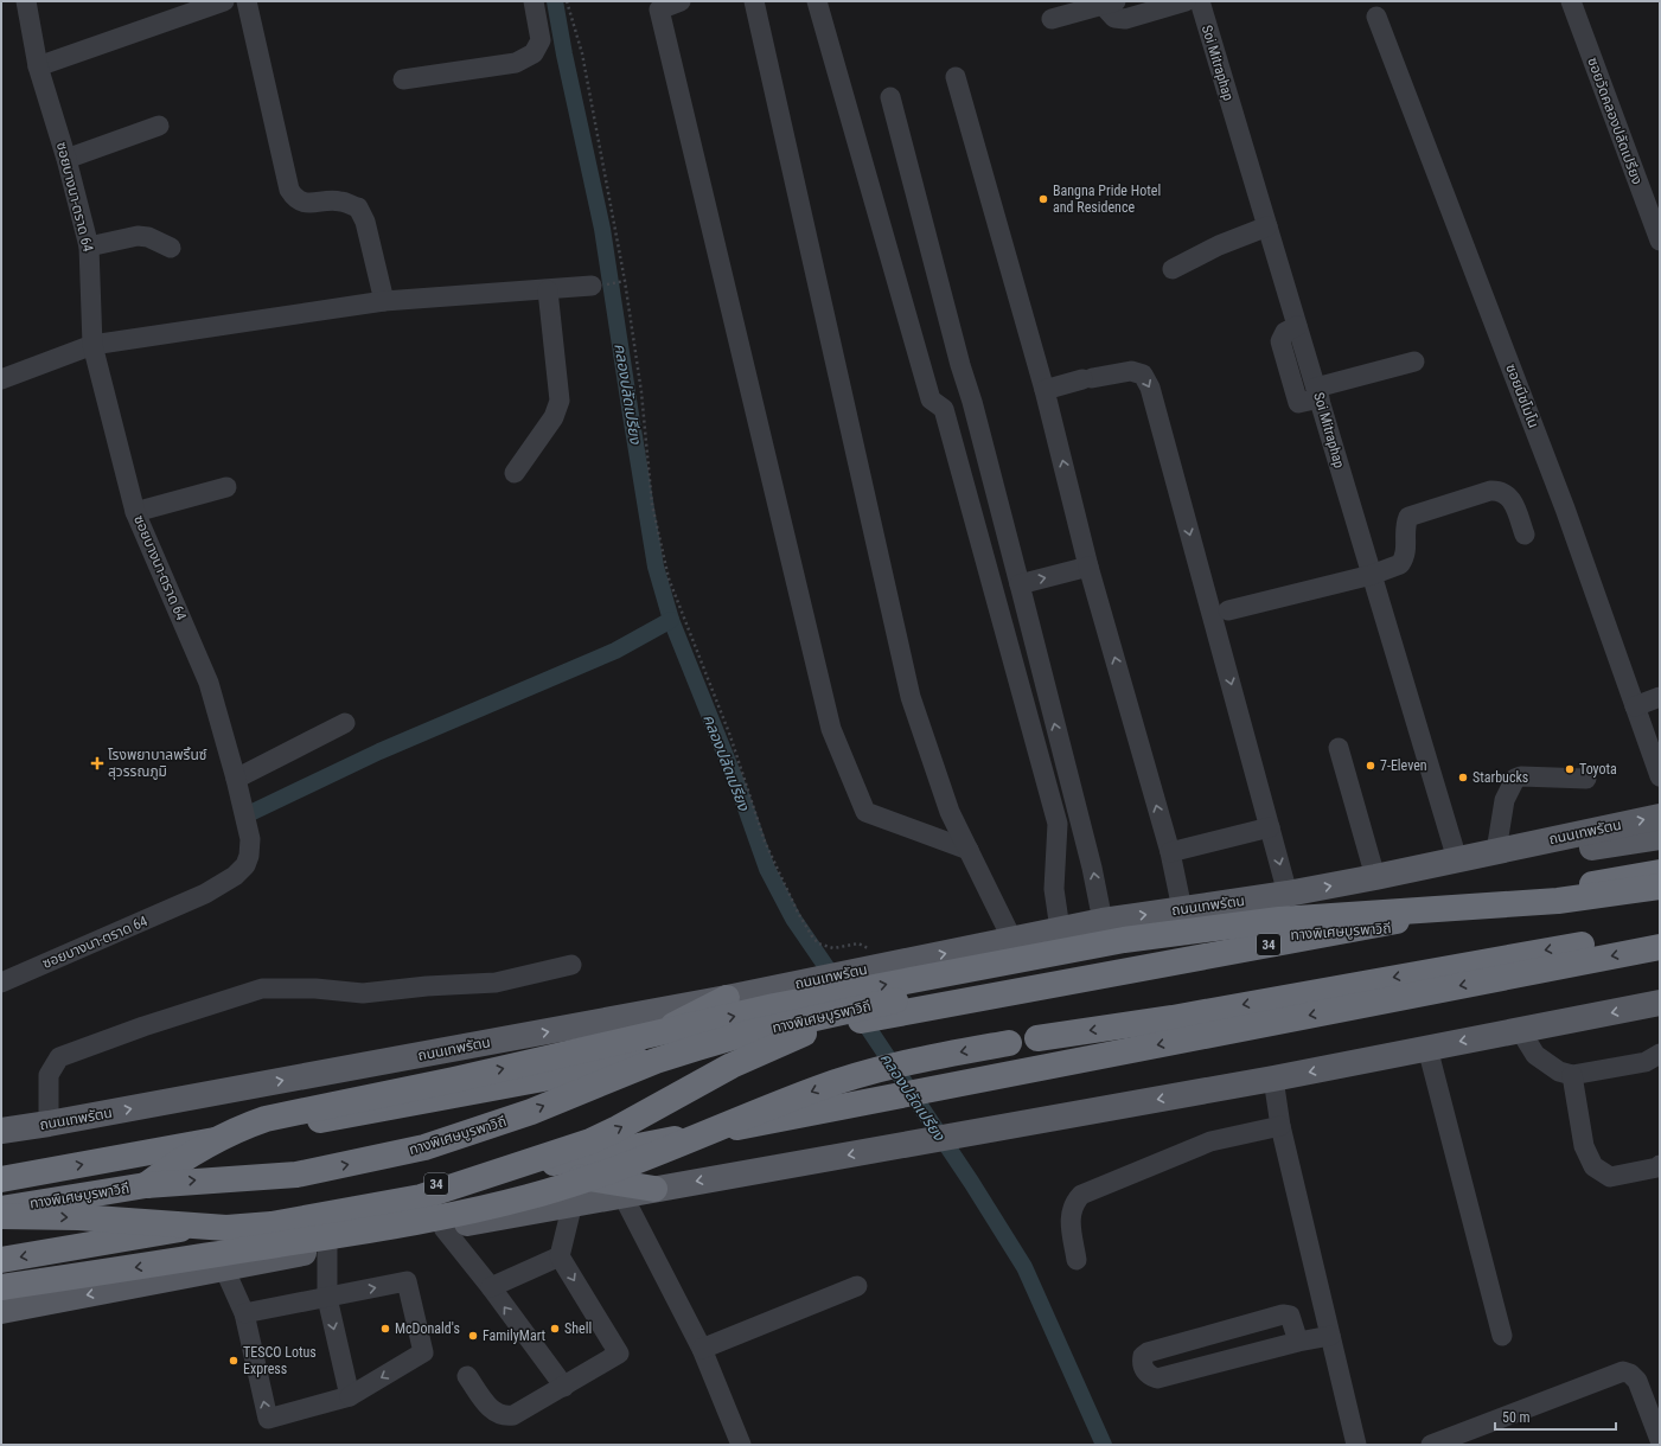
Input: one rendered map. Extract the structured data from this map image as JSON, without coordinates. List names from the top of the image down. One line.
{"streets":{"highway":["ทางพิเศษบูรพาวิถี","34"],"main road":["ถนนเทพรัตน"],"street":["Soi Mitraphap","ซอยวัดคลองปลัดเปรียง","ซอยบางนา-ตราด 64","ซอยนีชโมโน"]},"crossings":[["Soi Mitraphap","ถนนเทพรัตน"],["ทางพิเศษบูรพาวิถี","34"]],"water":["คลองปลัดเปรียง"],"places":{"other":["Bangna Pride Hotel and Residence","7-Eleven","Toyota","Starbucks","McDonald's","Shell","FamilyMart","TESCO Lotus Express"],"health":["โรงพยาบาลพริ้นซ์ สุวรรณภูมิ"]},"scale_bar":"50 m"}
